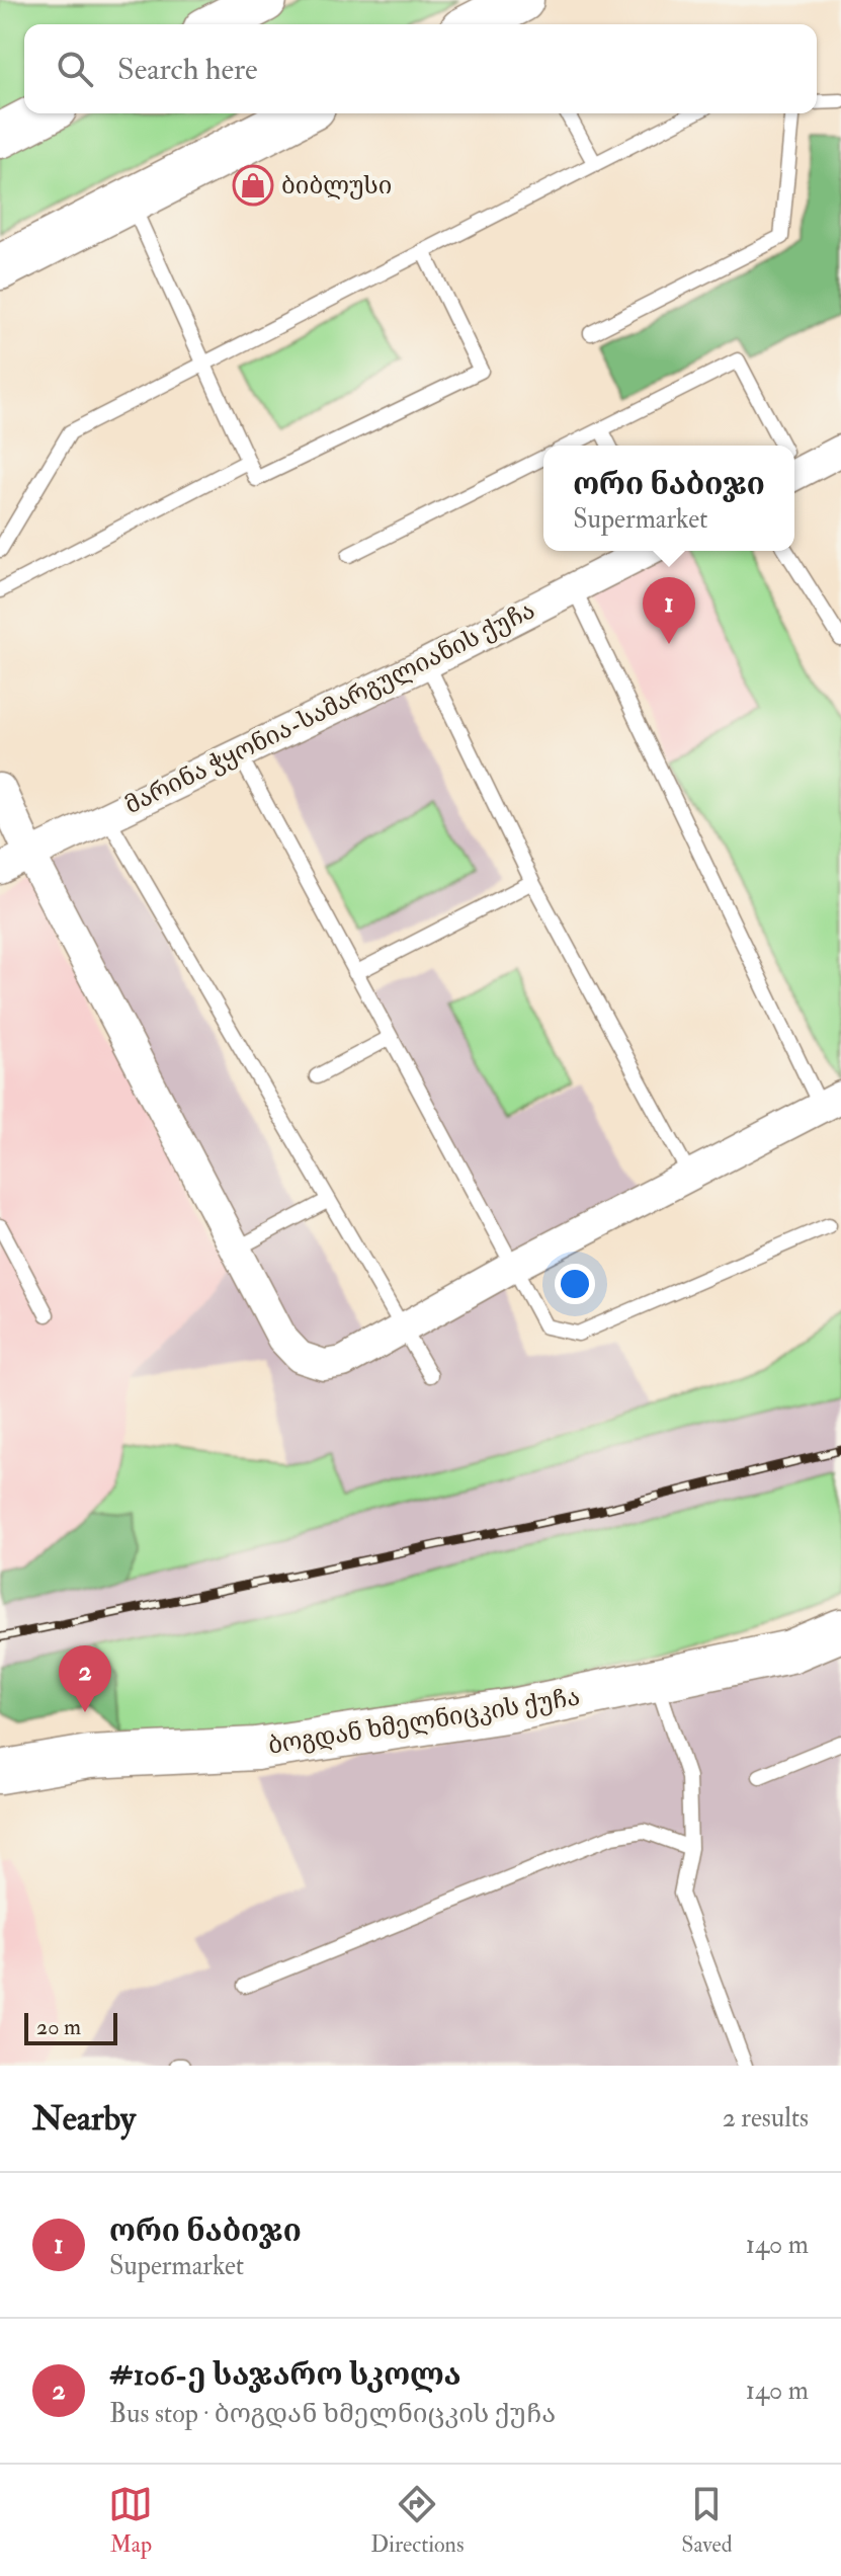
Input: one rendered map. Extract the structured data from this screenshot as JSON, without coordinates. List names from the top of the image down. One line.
{"streets":{"main road":["ბოგდან ხმელნიცკის ქუჩა"],"street":["მარინა ჭყონია-სამარგულიანის ქუჩა"]},"places":{"shop":["ბიბლუსი"]},"scale_bar":"20 m","page":{"search":"Search here","popup":["ორი ნაბიჯი","Supermarket"],"pins":["1","2"],"scale":"20 m","heading":["Nearby","2 results"],"list":[{"mark":"1","name":"ორი ნაბიჯი","note":"Supermarket","value":"140 m"},{"mark":"2","name":"#106-ე საჯარო სკოლა","note":"Bus stop · ბოგდან ხმელნიცკის ქუჩა","value":"140 m"}],"nav":["Map","Directions","Saved"]}}
